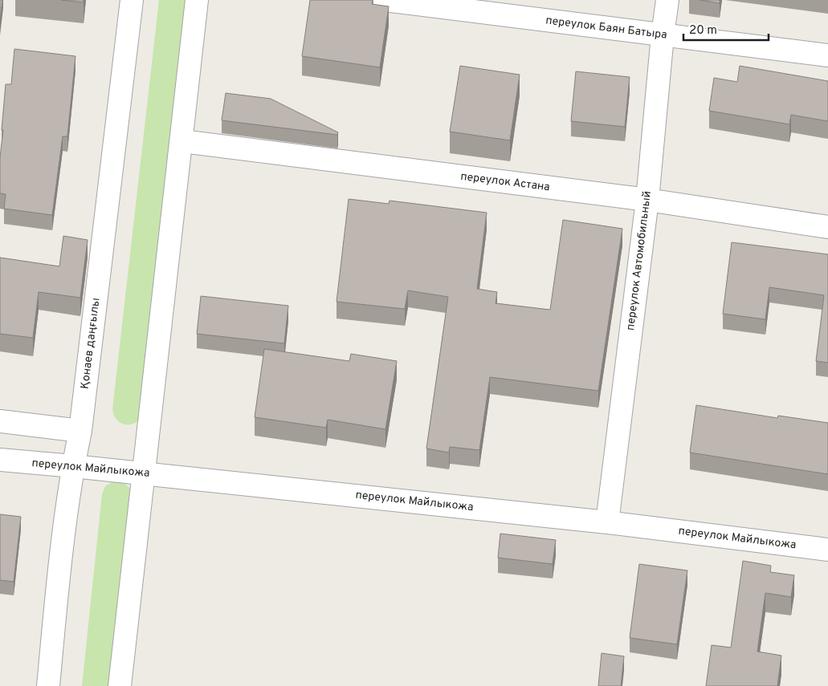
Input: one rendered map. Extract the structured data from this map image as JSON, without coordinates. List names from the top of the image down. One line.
{"streets":{"street":["переулок Баян Батыра","переулок Астана","переулок Автомобильный","Қонаев даңғылы","переулок Майлыкожа"]},"crossings":[["переулок Баян Батыра","переулок Автомобильный"],["переулок Астана","переулок Автомобильный"],["переулок Автомобильный","переулок Майлыкожа"],["Қонаев даңғылы","переулок Майлыкожа"]],"scale_bar":"20 m"}
